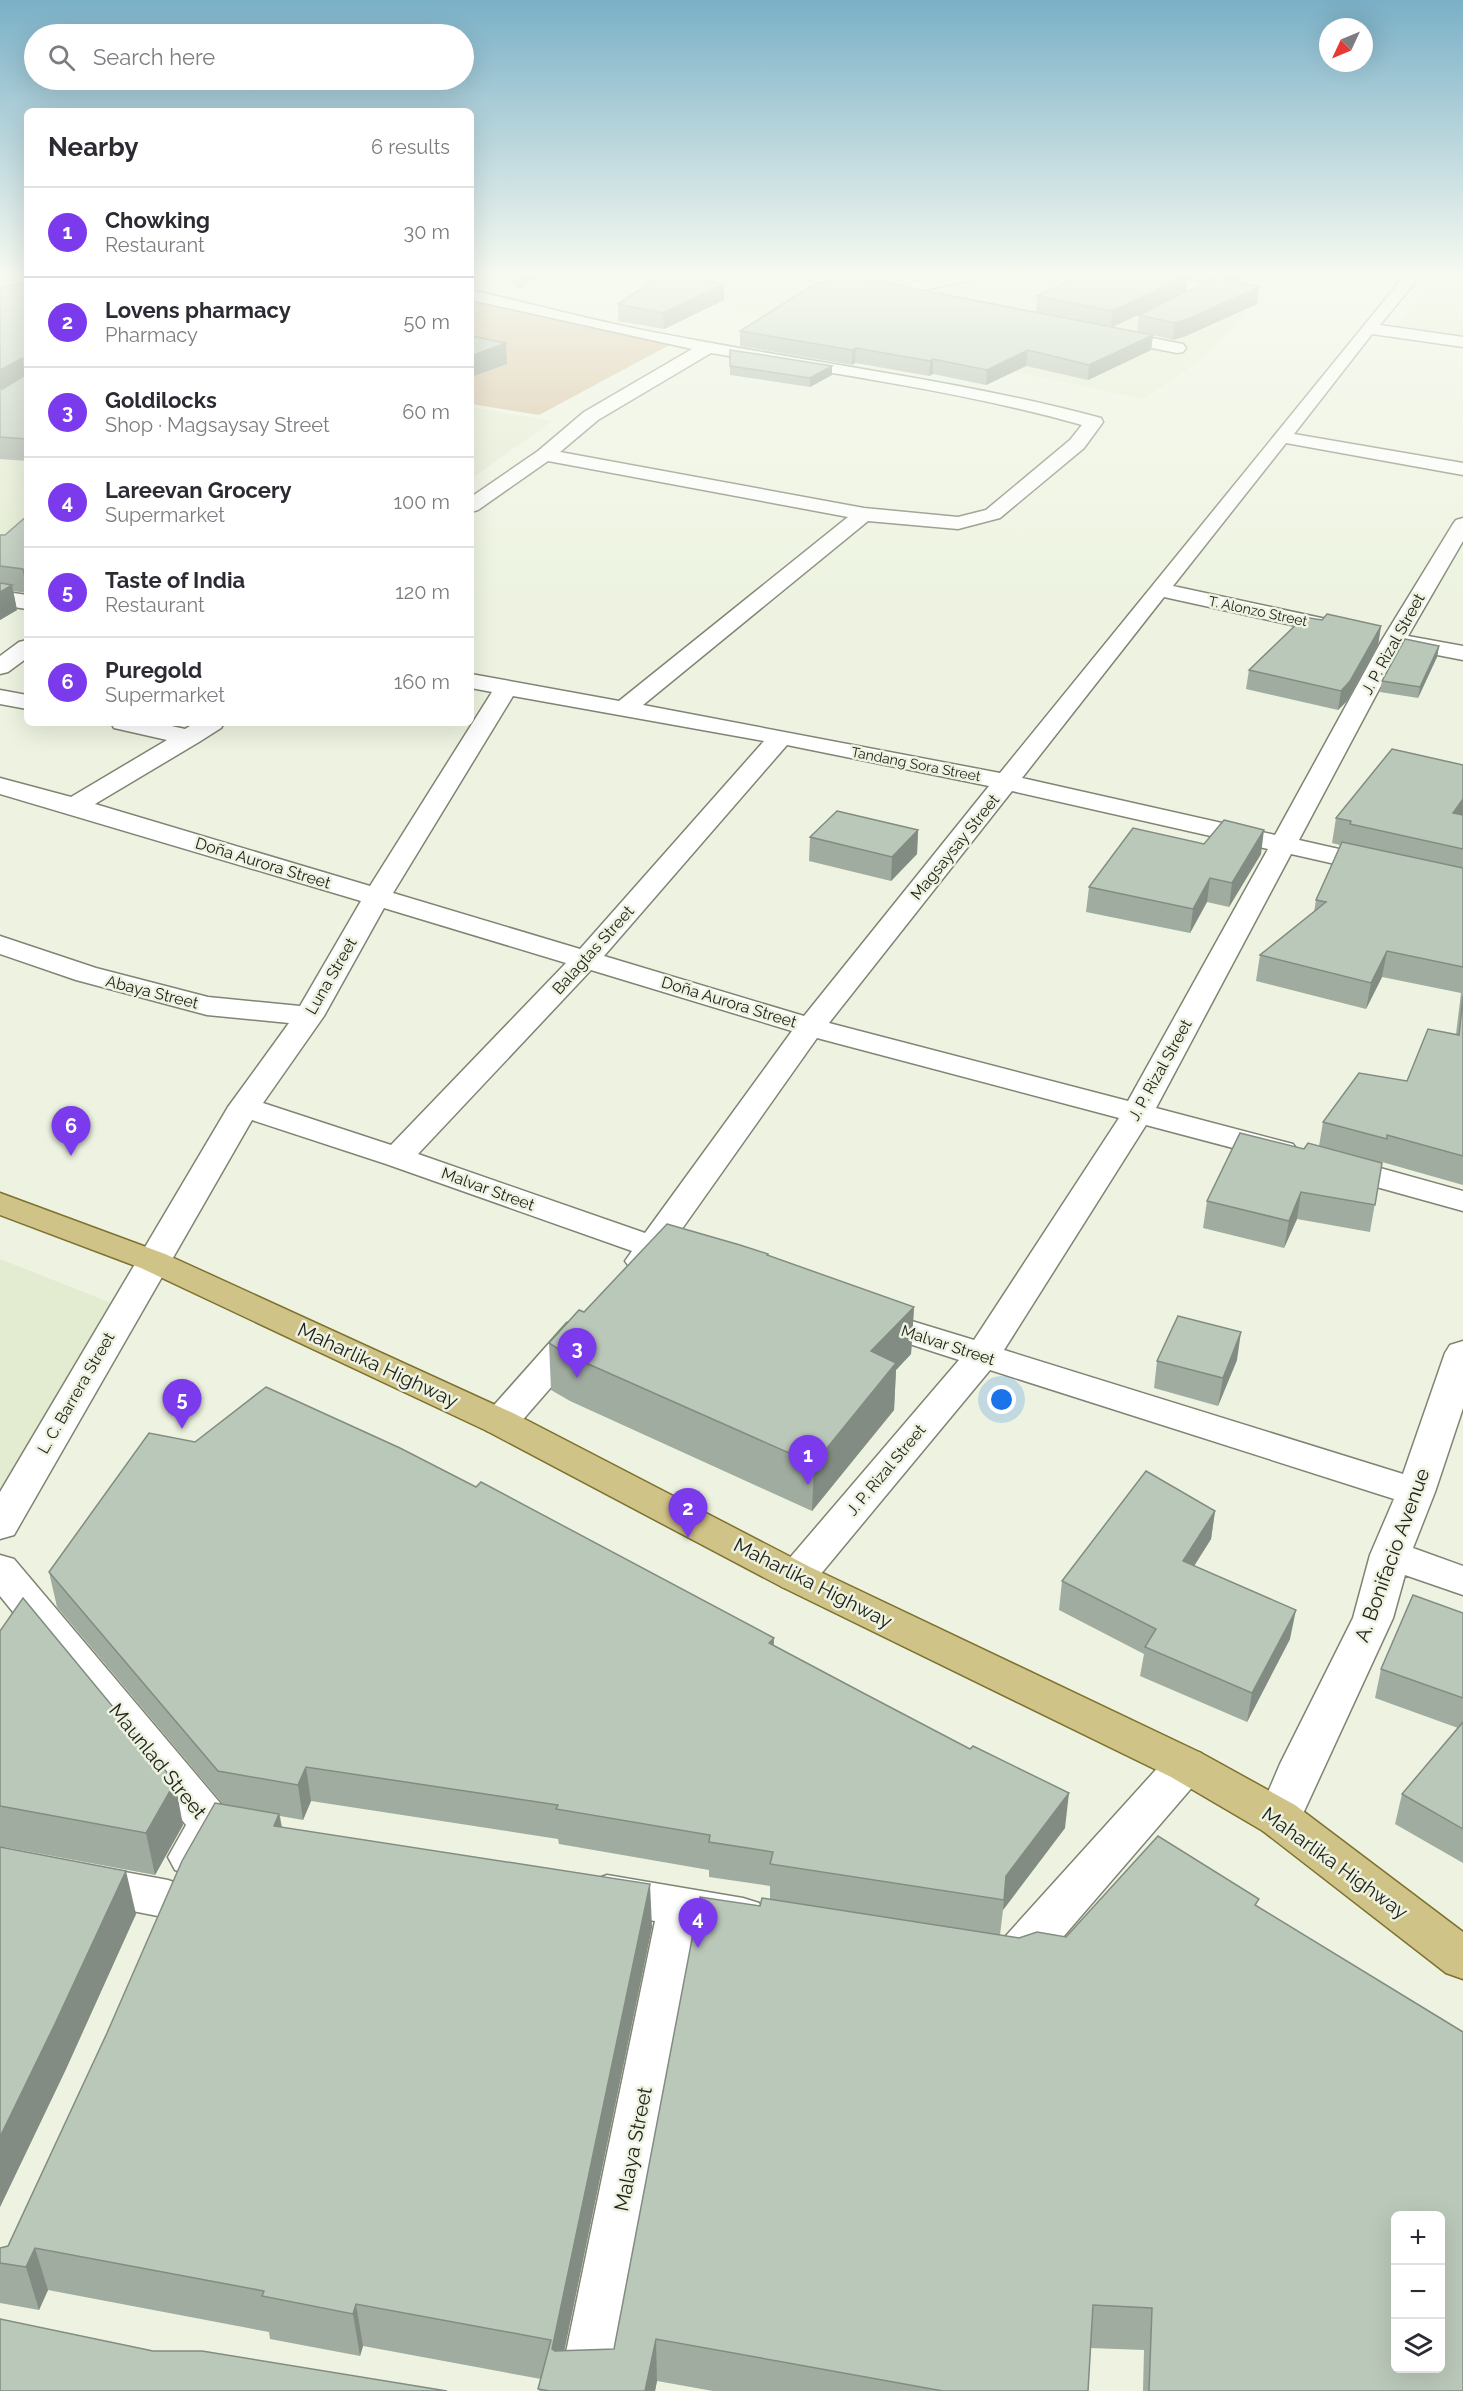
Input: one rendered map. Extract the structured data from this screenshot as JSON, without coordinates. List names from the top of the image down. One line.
{"streets":{"main road":["Maharlika Highway"],"street":["T. Alonzo Street","J. P. Rizal Street","Tandang Sora Street","Magsaysay Street","Doña Aurora Street","Balagtas Street","Luna Street","Abaya Street","Malvar Street","L. C. Barrera Street","A. Bonifacio Avenue","Maunlad Street","Malaya Street"]},"crossings":[["T. Alonzo Street","J. P. Rizal Street"],["T. Alonzo Street","Magsaysay Street"],["J. P. Rizal Street","Tandang Sora Street"],["J. P. Rizal Street","Doña Aurora Street"],["J. P. Rizal Street","Malvar Street"],["J. P. Rizal Street","Maharlika Highway"],["Tandang Sora Street","Magsaysay Street"],["Tandang Sora Street","Balagtas Street"],["Tandang Sora Street","Luna Street"],["Magsaysay Street","Doña Aurora Street"],["Magsaysay Street","Malvar Street"],["Doña Aurora Street","Balagtas Street"],["Doña Aurora Street","Luna Street"],["Balagtas Street","Malvar Street"],["Luna Street","Abaya Street"],["Luna Street","Malvar Street"],["Luna Street","Maharlika Highway"],["Luna Street","L. C. Barrera Street"],["Malvar Street","A. Bonifacio Avenue"],["Maharlika Highway","L. C. Barrera Street"],["Maharlika Highway","A. Bonifacio Avenue"]],"north":"bottom left","page":{"search":"Search here","heading":["Nearby","6 results"],"list":[{"mark":"1","name":"Chowking","note":"Restaurant","value":"30 m"},{"mark":"2","name":"Lovens pharmacy","note":"Pharmacy","value":"50 m"},{"mark":"3","name":"Goldilocks","note":"Shop · Magsaysay Street","value":"60 m"},{"mark":"4","name":"Lareevan Grocery","note":"Supermarket","value":"100 m"},{"mark":"5","name":"Taste of India","note":"Restaurant","value":"120 m"},{"mark":"6","name":"Puregold","note":"Supermarket","value":"160 m"}],"pins":["6","3","5","1","2","4"],"map_buttons":["+","−"]}}
